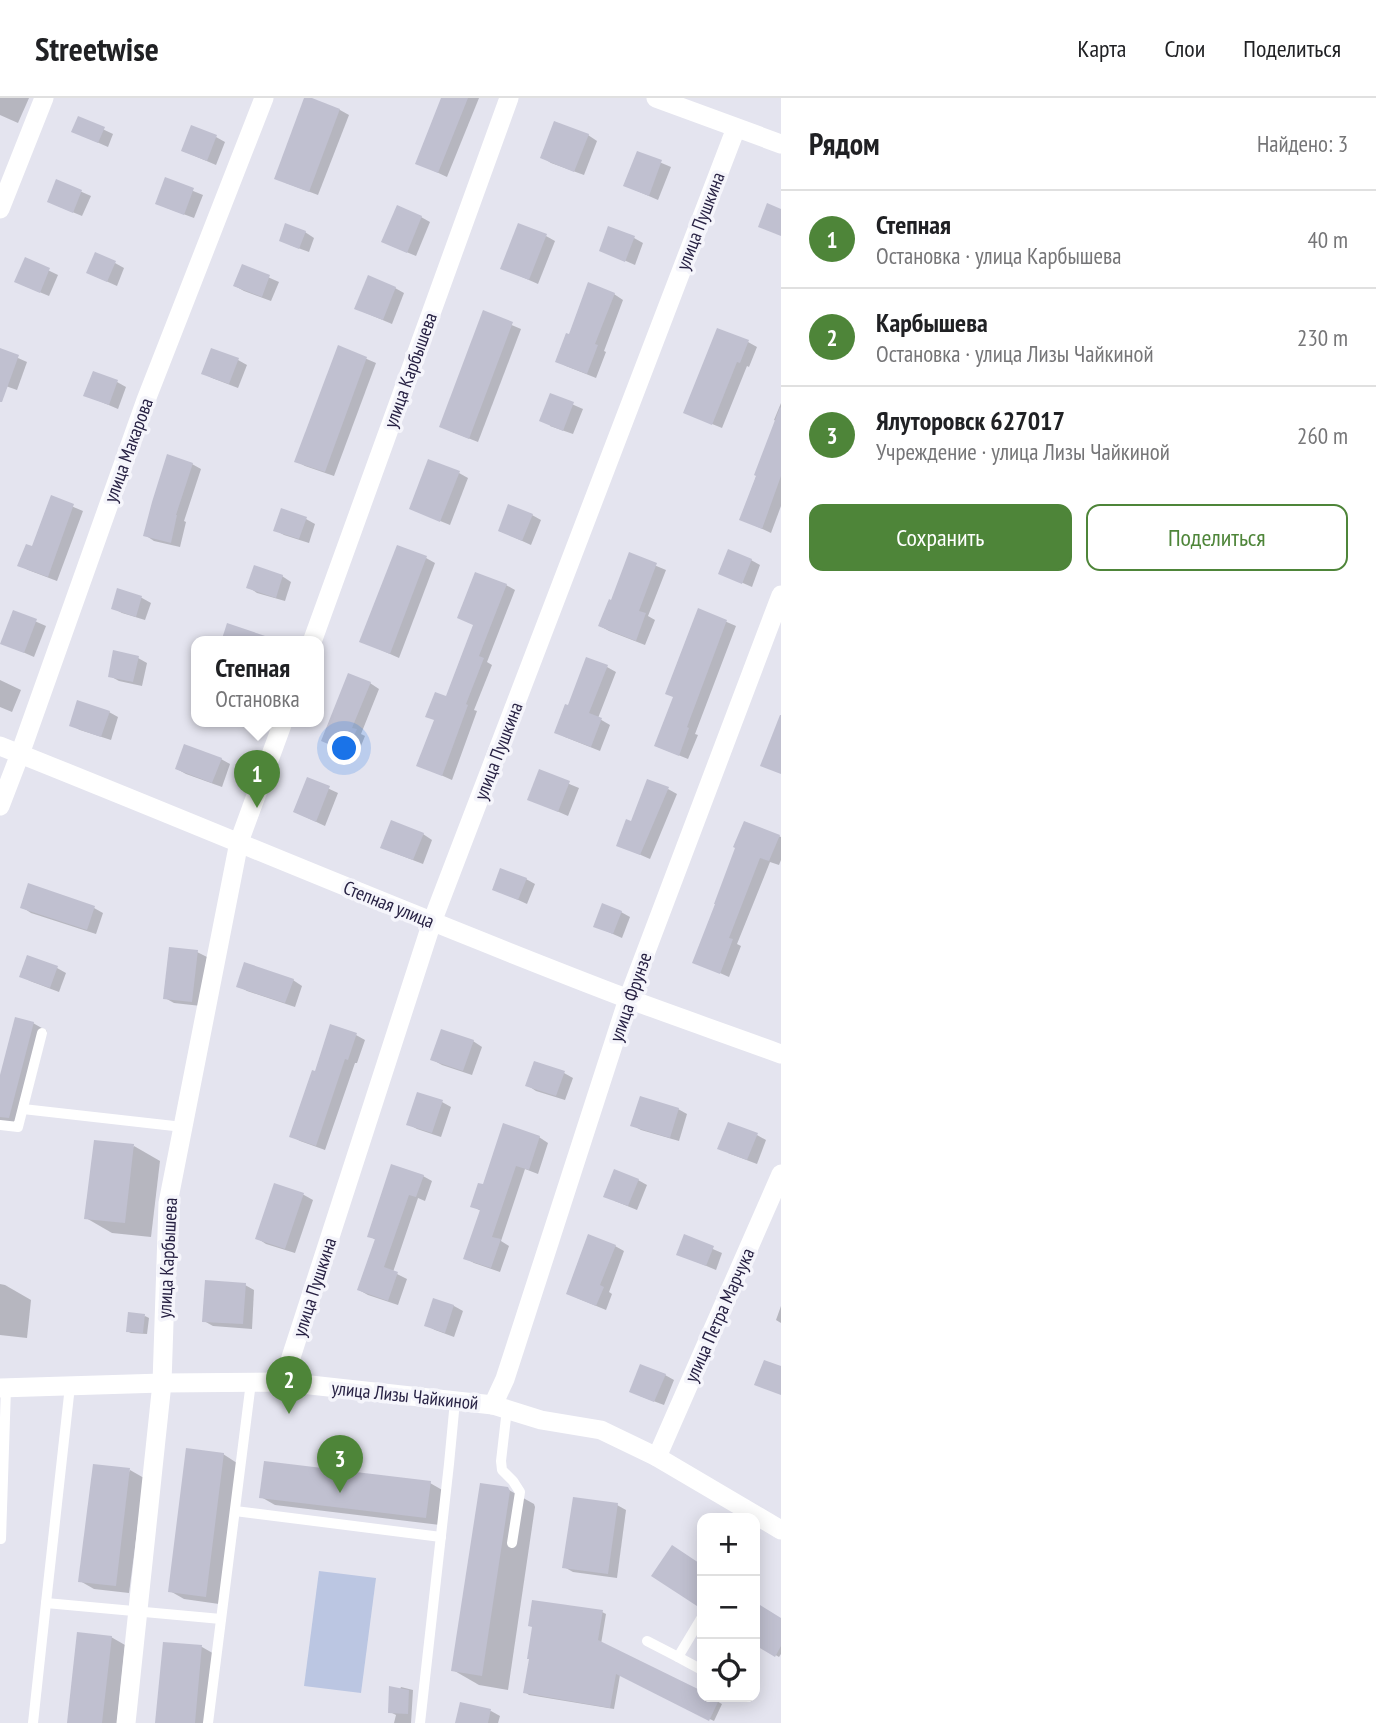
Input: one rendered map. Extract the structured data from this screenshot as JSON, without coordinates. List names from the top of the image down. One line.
{"streets":{"street":["улица Пушкина","улица Карбышева","улица Макарова","Степная улица","улица Фрунзе","улица Петра Марчука","улица Лизы Чайкиной"]},"crossings":[["улица Пушкина","Степная улица"],["улица Пушкина","улица Лизы Чайкиной"],["улица Карбышева","Степная улица"],["улица Карбышева","улица Лизы Чайкиной"],["улица Макарова","Степная улица"],["Степная улица","улица Фрунзе"],["улица Фрунзе","улица Лизы Чайкиной"],["улица Петра Марчука","улица Лизы Чайкиной"]],"page":{"header":"Streetwise","nav":["Карта","Слои","Поделиться"],"heading":["Рядом","Найдено: 3"],"list":[{"mark":"1","name":"Степная","note":"Остановка · улица Карбышева","value":"40 m"},{"mark":"2","name":"Карбышева","note":"Остановка · улица Лизы Чайкиной","value":"230 m"},{"mark":"3","name":"Ялуторовск 627017","note":"Учреждение · улица Лизы Чайкиной","value":"260 m"}],"buttons":["Сохранить","Поделиться"],"popup":["Степная","Остановка"],"pins":["1","2","3"],"map_buttons":["+","−"]}}
